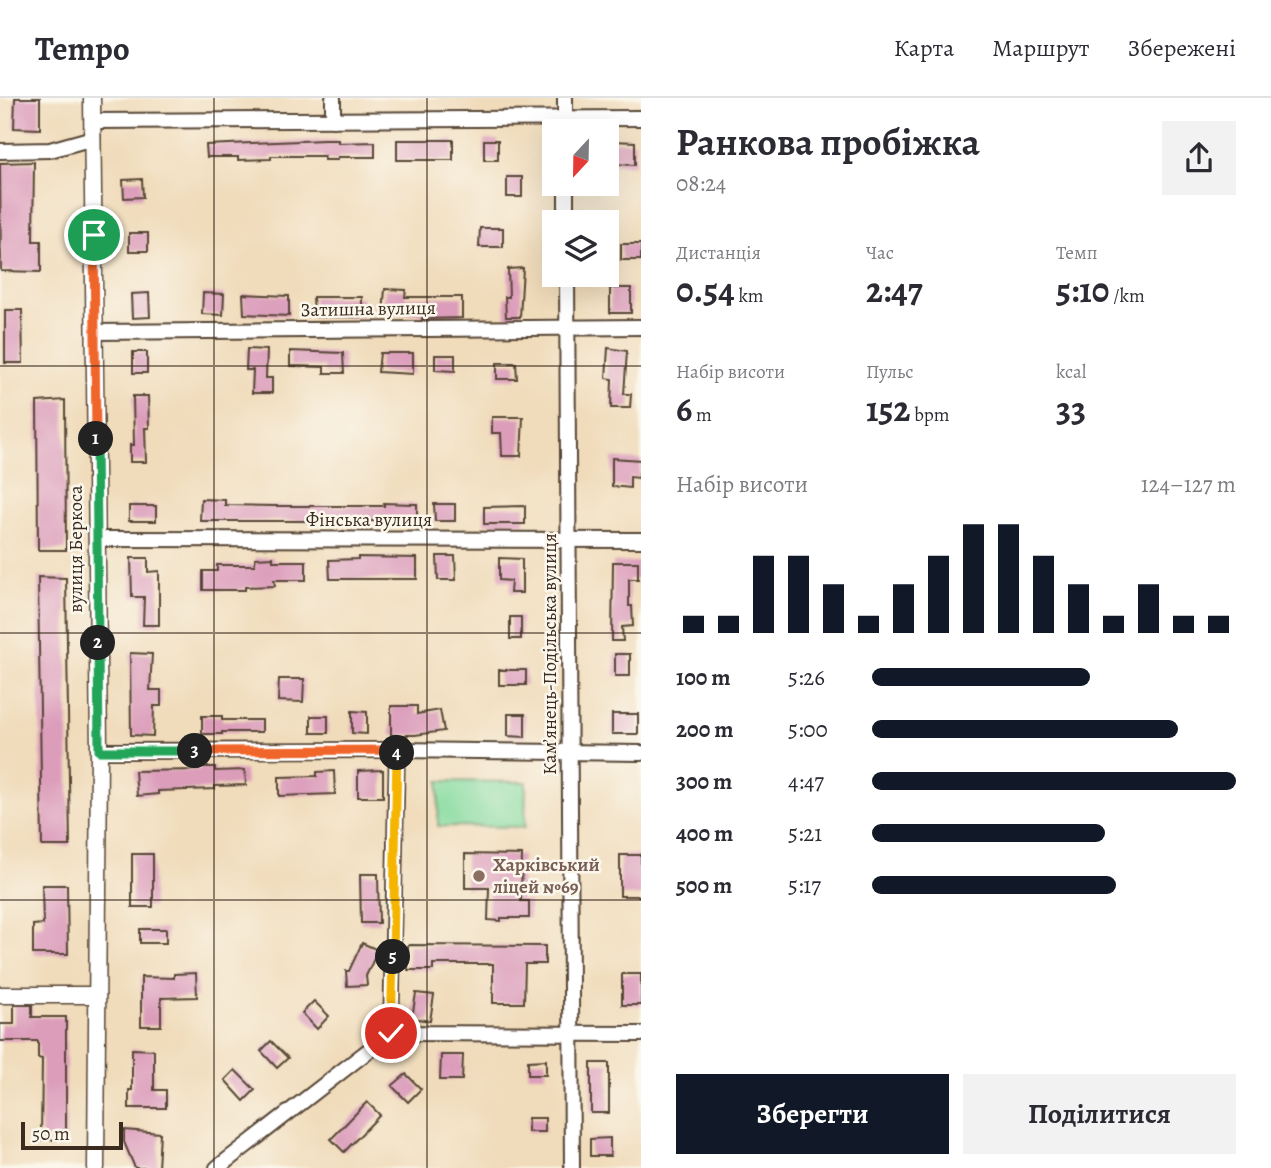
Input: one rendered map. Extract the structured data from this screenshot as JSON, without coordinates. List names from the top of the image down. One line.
{"streets":{"street":["Затишна вулиця","Фінська вулиця","вулиця Беркоса","Кам’янець-Подільська вулиця"]},"crossings":[["Затишна вулиця","вулиця Беркоса"],["Затишна вулиця","Кам’янець-Подільська вулиця"],["Фінська вулиця","вулиця Беркоса"],["Фінська вулиця","Кам’янець-Подільська вулиця"]],"places":["Харківський ліцей №69"],"scale_bar":"50 m","north":"bottom","page":{"header":"Tempo","nav":["Карта","Маршрут","Збережені"],"heading":["Ранкова пробіжка","08:24"],"stats":[["Дистанція","0.54 km"],["Час","2:47"],["Темп","5:10 /km"],["Набір висоти","6 m"],["Пульс","152 bpm"],["kcal","33"]],"pins":["1","2","3","4","5"],"chart":["Набір висоти","124–127 m"],"list":[{"name":"100 m","note":"5:26"},{"name":"200 m","note":"5:00"},{"name":"300 m","note":"4:47"},{"name":"400 m","note":"5:21"},{"name":"500 m","note":"5:17"}],"buttons":["Зберегти","Поділитися"],"scale":"50 m"}}
